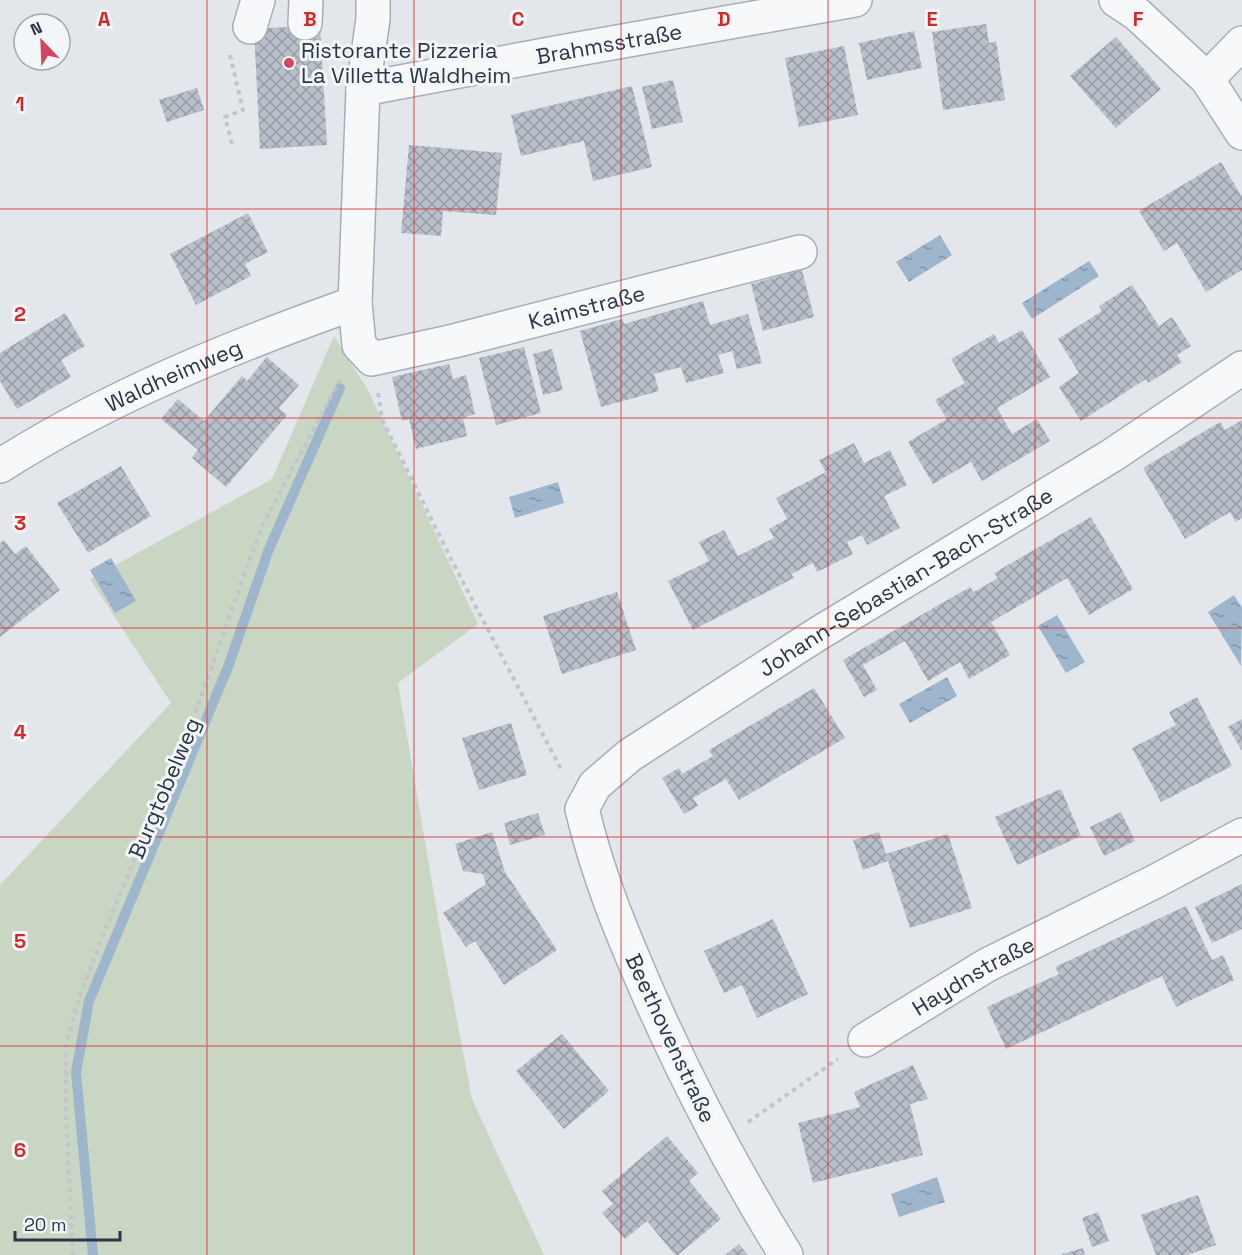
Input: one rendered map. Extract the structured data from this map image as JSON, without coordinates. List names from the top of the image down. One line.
{"streets":{"street":["Brahmsstraße","Kaimstraße","Waldheimweg","Johann-Sebastian-Bach-Straße","Haydnstraße","Beethovenstraße"],"path":["Burgtobelweg"]},"crossings":[["Kaimstraße","Burgtobelweg"],["Johann-Sebastian-Bach-Straße","Beethovenstraße"]],"places":["Ristorante Pizzeria La Villetta Waldheim"],"scale_bar":"20 m","north":"top left","grid":{"columns":["A","B","C","D","E","F"],"rows":["1","2","3","4","5","6"]}}
